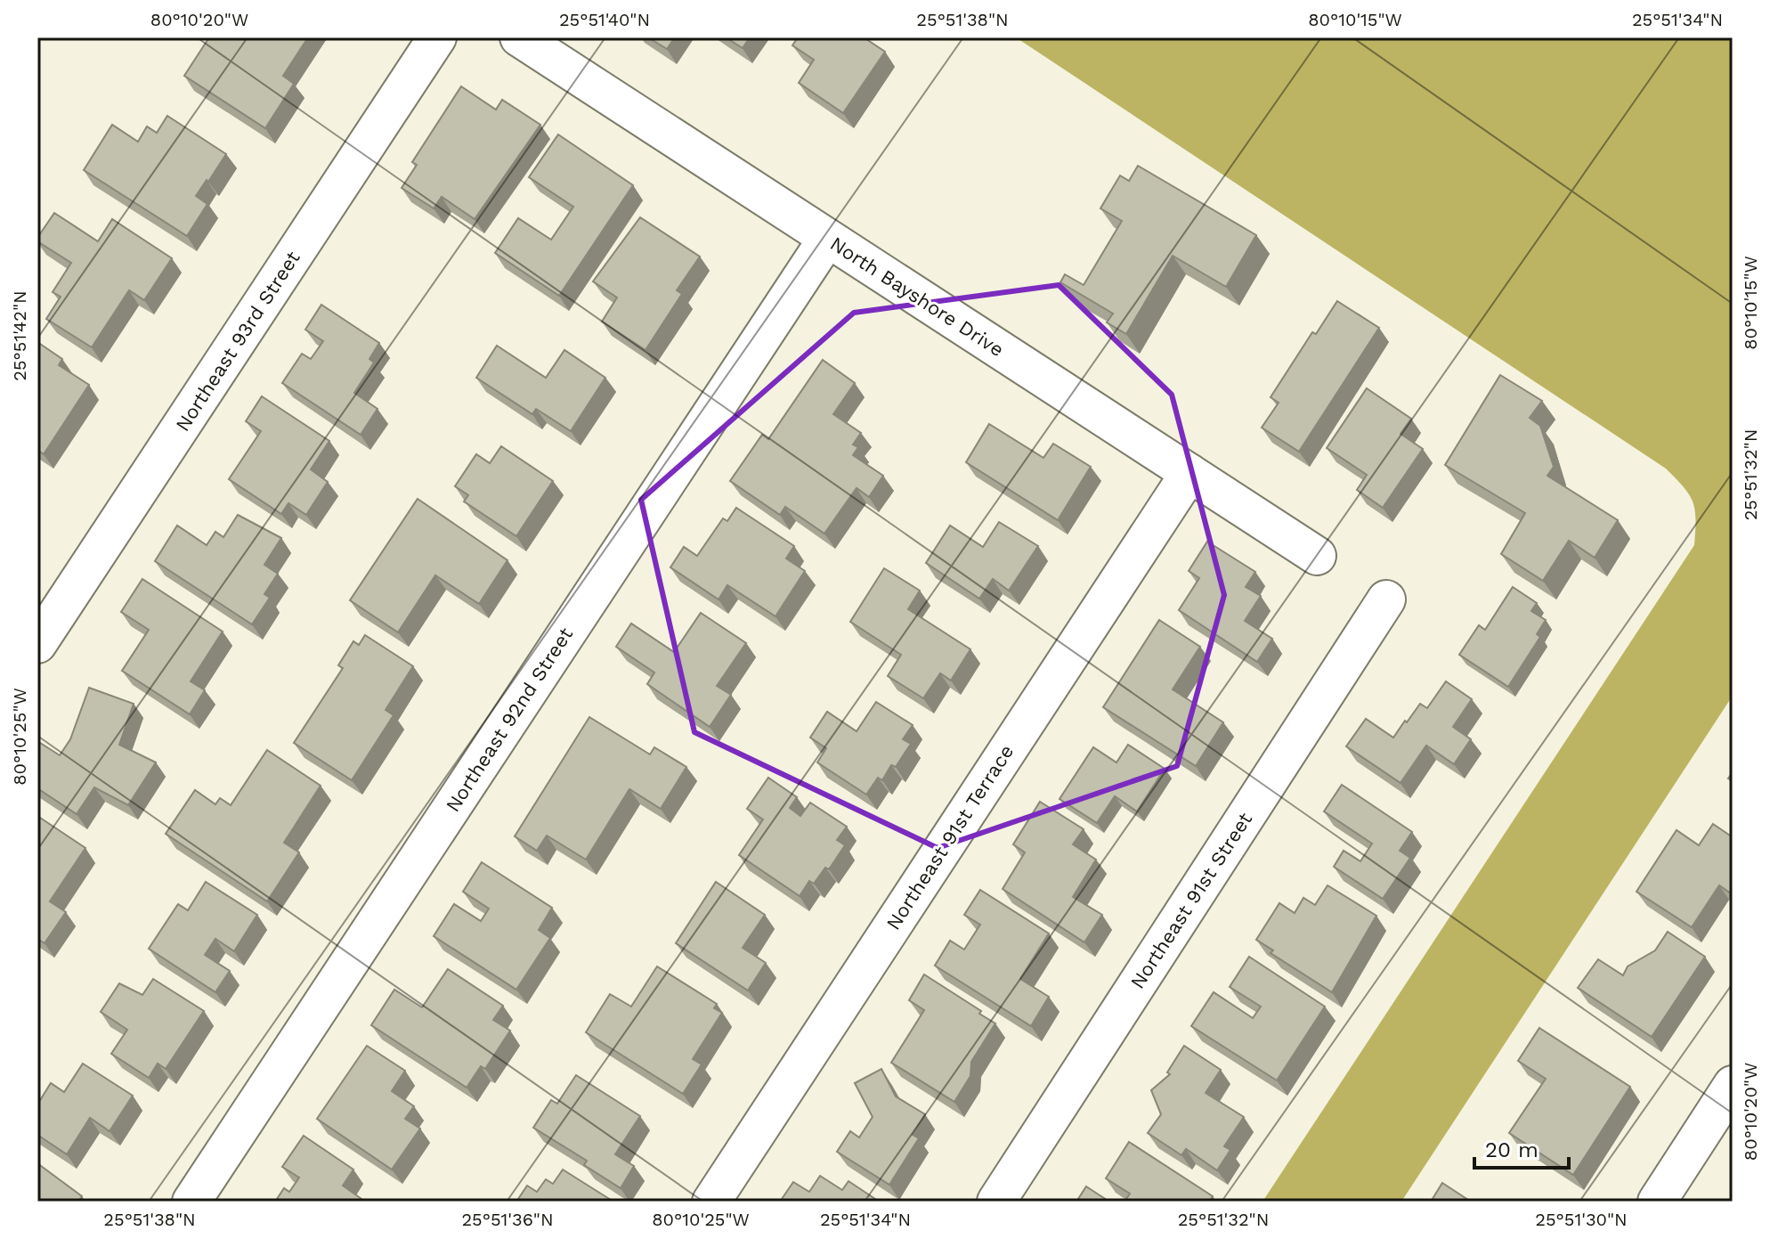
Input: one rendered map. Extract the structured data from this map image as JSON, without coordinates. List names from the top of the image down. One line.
{"streets":{"street":["North Bayshore Drive","Northeast 93rd Street","Northeast 92nd Street","Northeast 91st Terrace","Northeast 91st Street"]},"crossings":[["North Bayshore Drive","Northeast 92nd Street"],["North Bayshore Drive","Northeast 91st Terrace"]],"scale_bar":"20 m","coordinates":["80°10'20\"W","25°51'40\"N","25°51'38\"N","80°10'15\"W","25°51'34\"N","25°51'42\"N","25°51'32\"N","80°10'25\"W","25°51'36\"N","25°51'30\"N"]}
